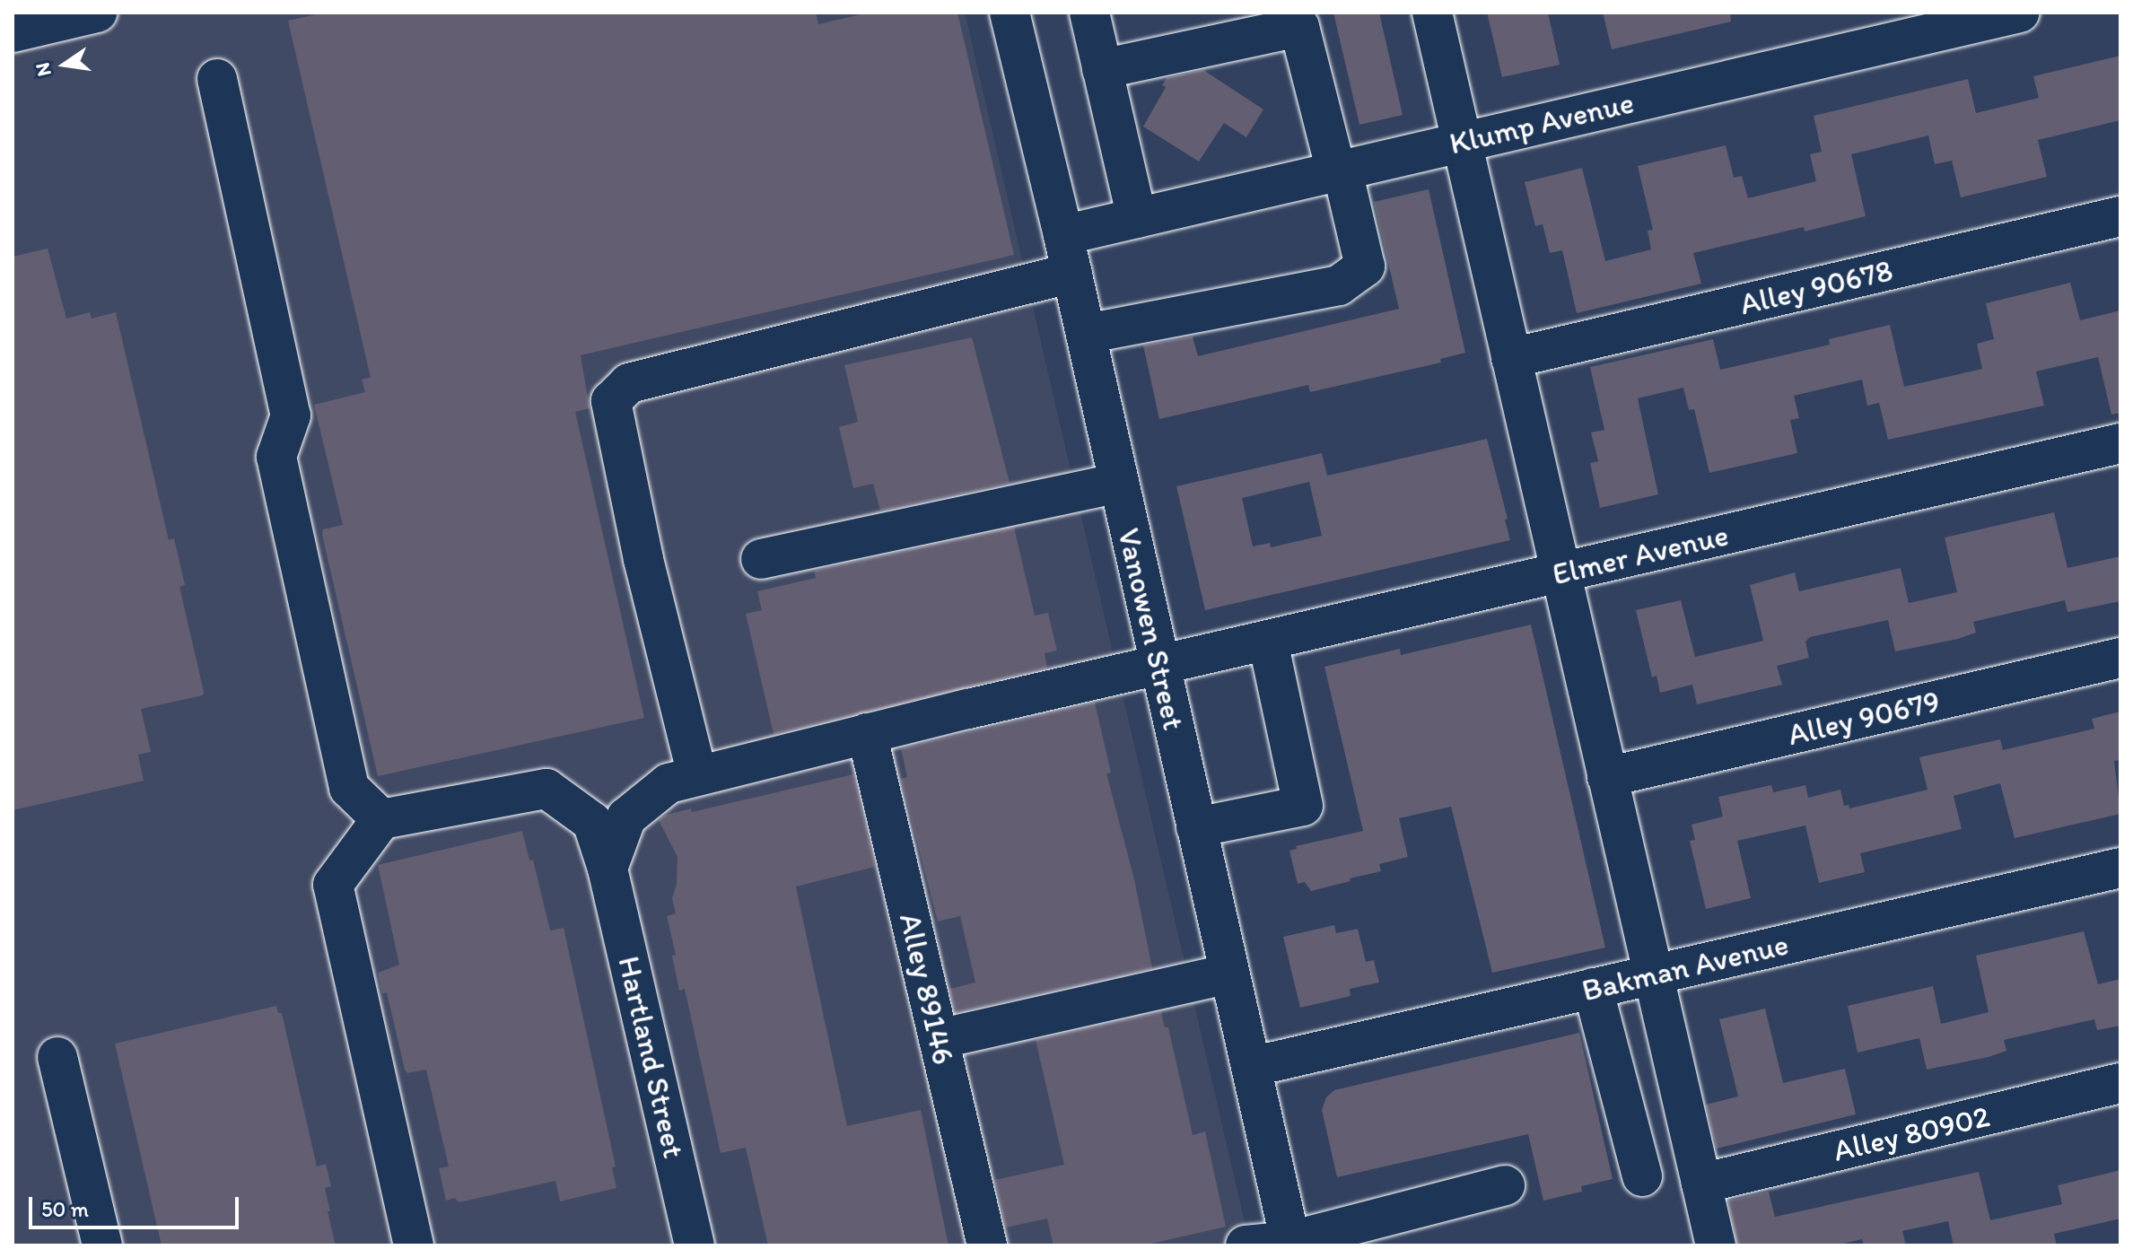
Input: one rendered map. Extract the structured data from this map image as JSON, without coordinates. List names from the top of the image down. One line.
{"streets":{"street":["Klump Avenue","Alley 90678","Elmer Avenue","Vanowen Street","Alley 90679","Bakman Avenue","Alley 89146","Hartland Street","Alley 80902"]},"crossings":[["Klump Avenue","Vanowen Street"],["Elmer Avenue","Vanowen Street"],["Elmer Avenue","Alley 89146"],["Elmer Avenue","Hartland Street"],["Vanowen Street","Bakman Avenue"]],"scale_bar":"50 m","north":"left"}
